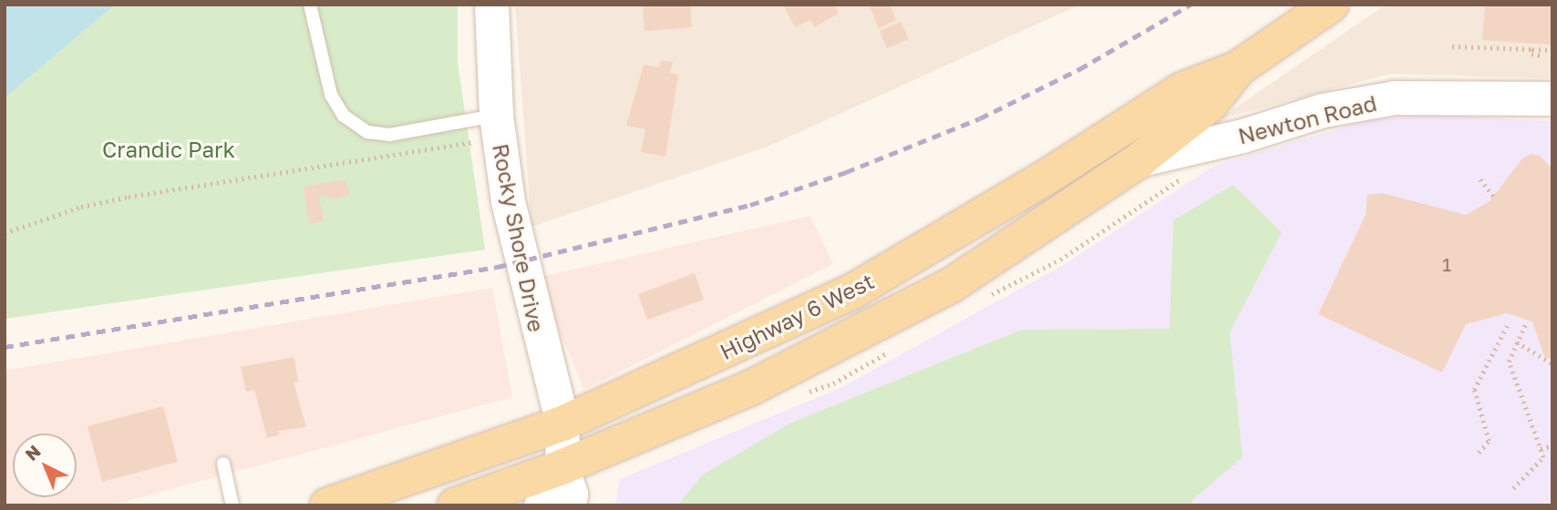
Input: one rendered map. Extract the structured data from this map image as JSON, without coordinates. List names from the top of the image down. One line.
{"streets":{"main road":["Highway 6 West"],"street":["Newton Road","Rocky Shore Drive"]},"crossings":[["Newton Road","Highway 6 West"],["Rocky Shore Drive","Highway 6 West"]],"parks":["Crandic Park"],"house_numbers":["1"],"north":"top left"}
